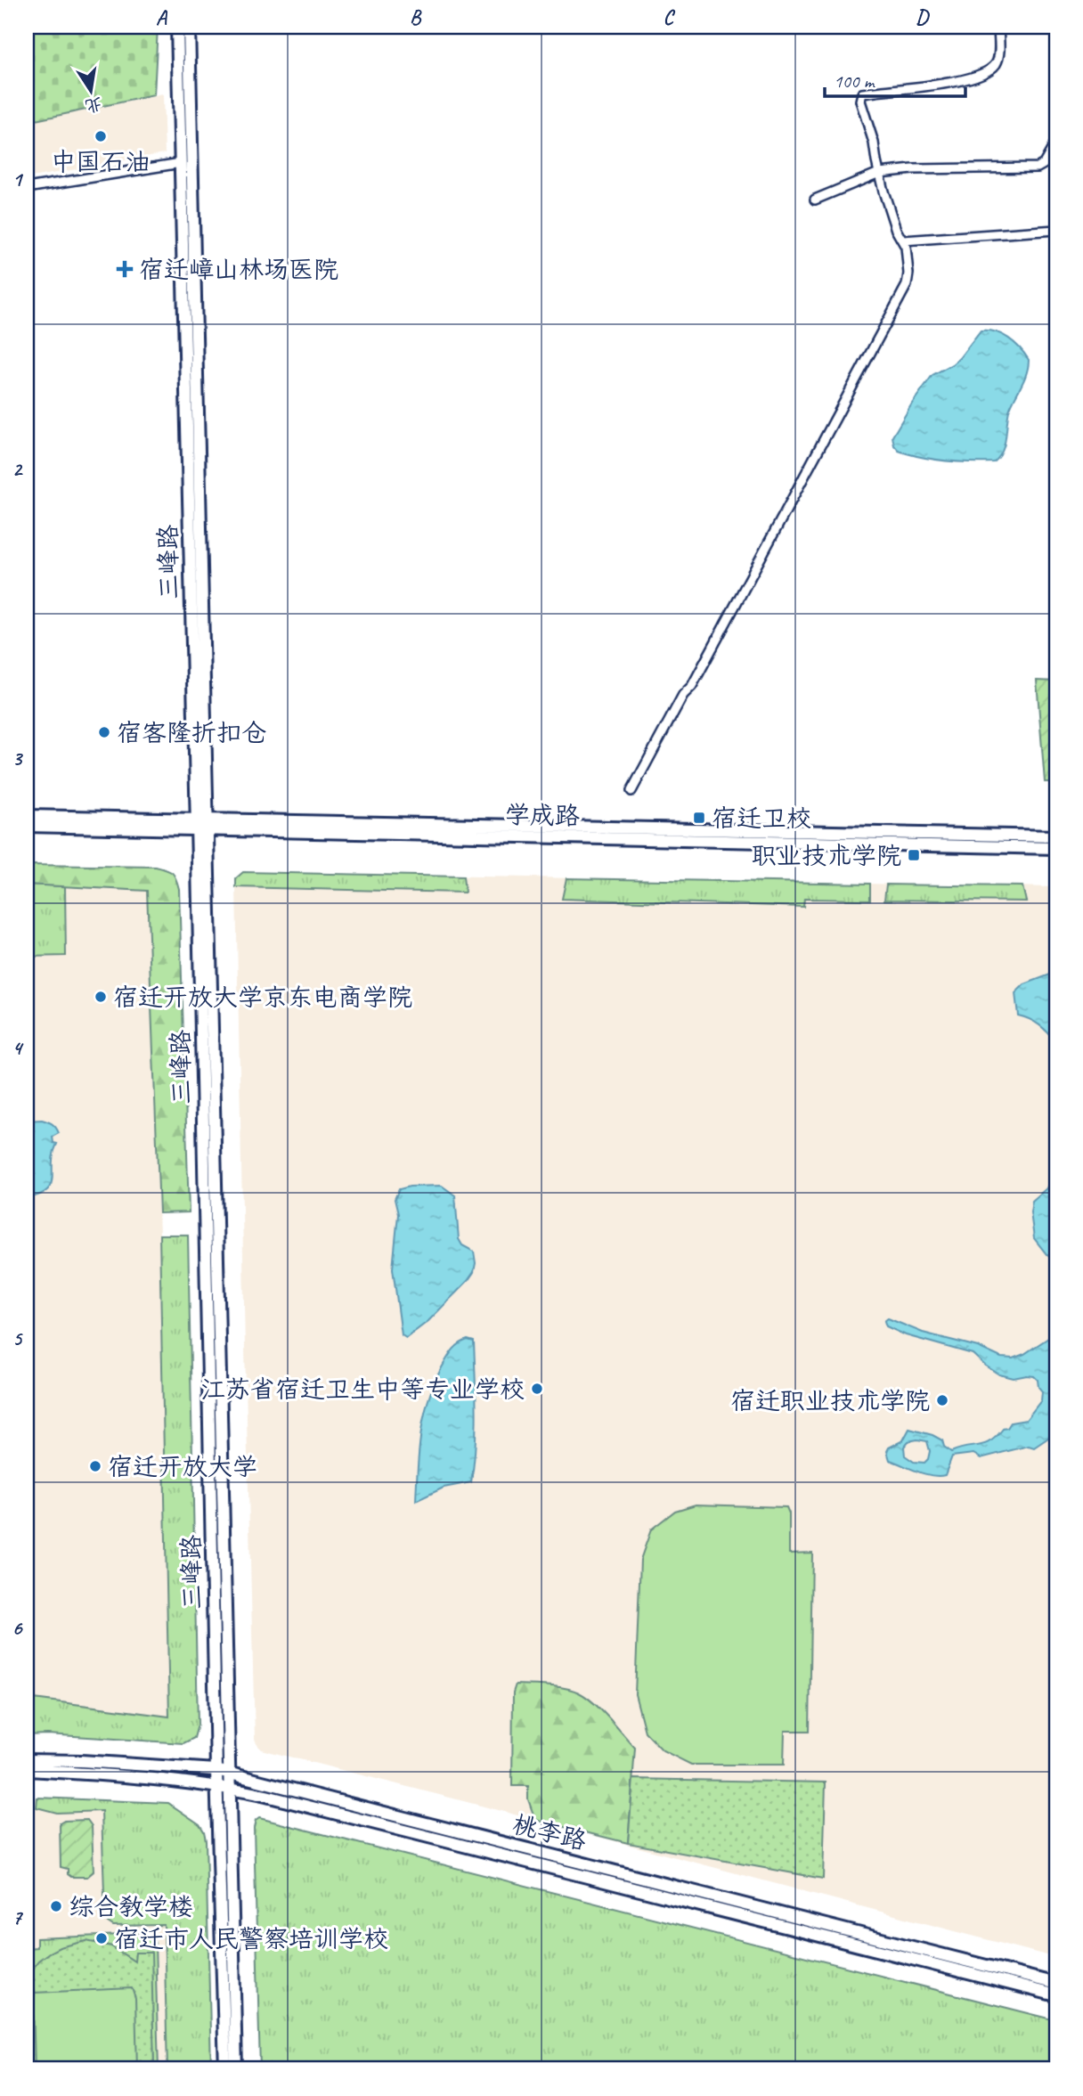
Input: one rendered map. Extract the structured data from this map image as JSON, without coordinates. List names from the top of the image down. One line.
{"streets":{"main road":["三峰路","学成路","桃李路"]},"crossings":[["三峰路","学成路"],["三峰路","桃李路"]],"places":{"other":["中国石油","宿客隆折扣仓","宿迁开放大学京东电商学院","江苏省宿迁卫生中等专业学校","宿迁职业技术学院","宿迁开放大学","综合教学楼","宿迁市人民警察培训学校"],"health":["宿迁嶂山林场医院"],"transit":["宿迁卫校","职业技术学院"]},"scale_bar":"100 m","north":"bottom","grid":{"columns":["A","B","C","D"],"rows":["1","2","3","4","5","6","7"]}}
